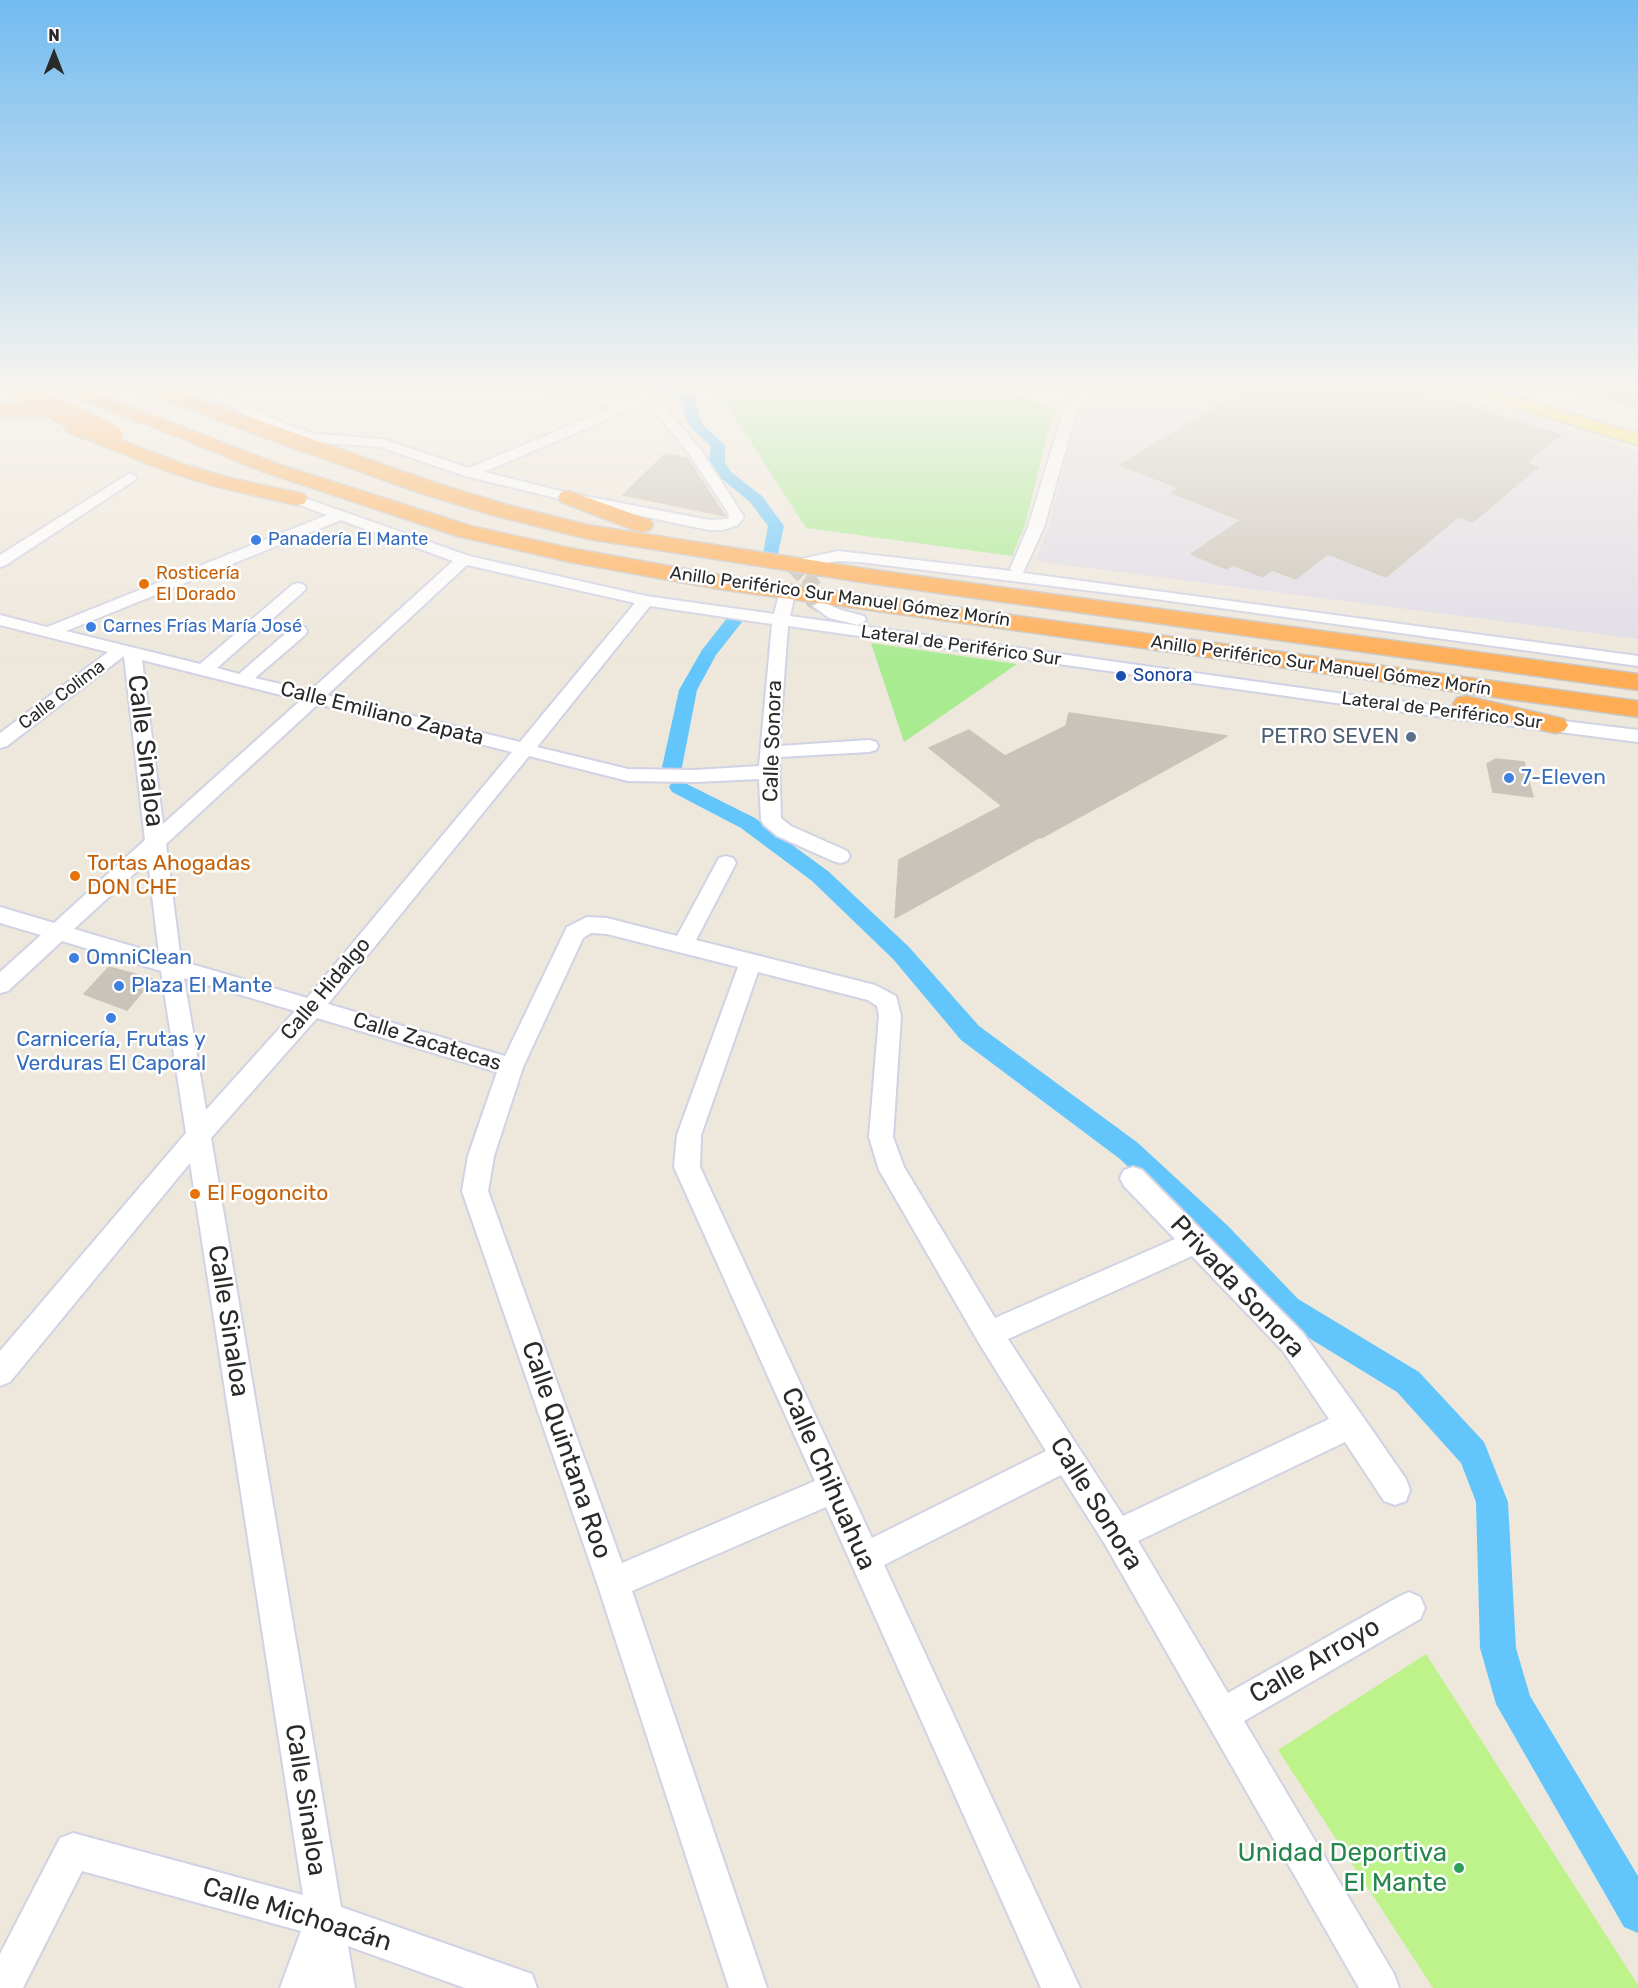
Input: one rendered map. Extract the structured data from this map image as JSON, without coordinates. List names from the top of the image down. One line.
{"streets":{"highway":["Anillo Periférico Sur Manuel Gómez Morín"],"street":["Lateral de Periférico Sur","Calle Colima","Calle Emiliano Zapata","Calle Sonora","Calle Sinaloa","Calle Hidalgo","Calle Zacatecas","Privada Sonora","Calle Quintana Roo","Calle Chihuahua","Calle Arroyo","Calle Michoacán"]},"crossings":[["Lateral de Periférico Sur","Calle Sonora"],["Lateral de Periférico Sur","Calle Hidalgo"],["Calle Colima","Calle Emiliano Zapata"],["Calle Colima","Calle Sinaloa"],["Calle Emiliano Zapata","Calle Sonora"],["Calle Emiliano Zapata","Calle Sinaloa"],["Calle Emiliano Zapata","Calle Hidalgo"],["Calle Sonora","Calle Chihuahua"],["Calle Sonora","Calle Arroyo"],["Calle Sinaloa","Calle Hidalgo"],["Calle Sinaloa","Calle Zacatecas"],["Calle Sinaloa","Calle Michoacán"],["Calle Hidalgo","Calle Zacatecas"],["Calle Zacatecas","Calle Quintana Roo"]],"places":["Panadería El Mante","Rosticería El Dorado","Carnes Frías María José","Sonora","PETRO SEVEN","7-Eleven","Tortas Ahogadas DON CHE","OmniClean","Plaza El Mante","Carnicería, Frutas y Verduras El Caporal","El Fogoncito","Unidad Deportiva El Mante"],"north":"top"}
